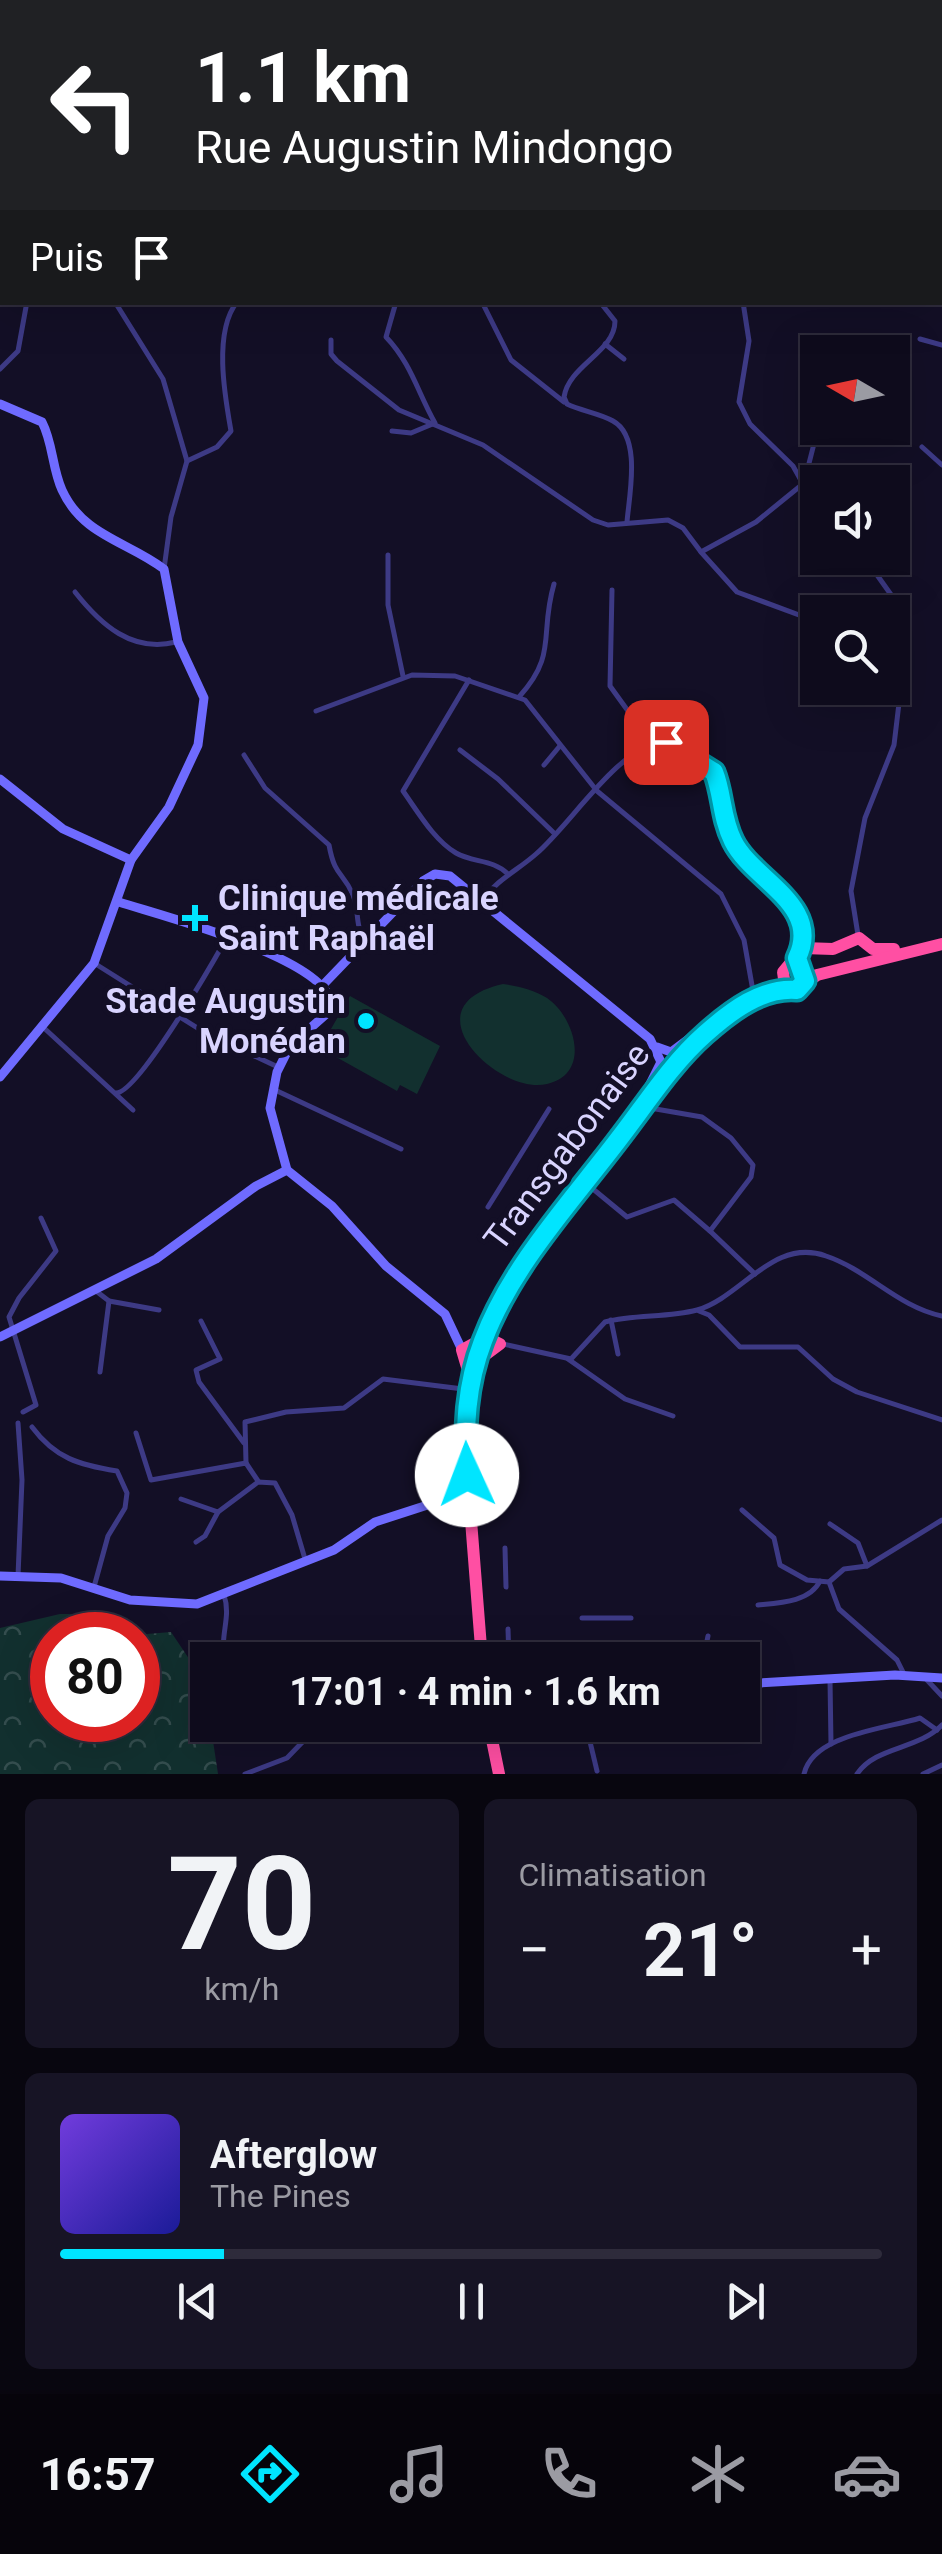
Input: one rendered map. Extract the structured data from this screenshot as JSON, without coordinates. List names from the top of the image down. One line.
{"streets":{"highway":["Transgabonaise"]},"places":{"health":["Clinique médicale Saint Raphaël"],"other":["Stade Augustin Monédan"]},"north":"left","page":{"turn":["1.1 km","Rue Augustin Mindongo"],"then":"Puis","limit":"80","trip":"17:01 · 4 min · 1.6 km","tile":[["70","km/h"],"Climatisation"],"heat":["−","21°","+"],"song":["Afterglow","The Pines"],"tabs":"16:57"}}
